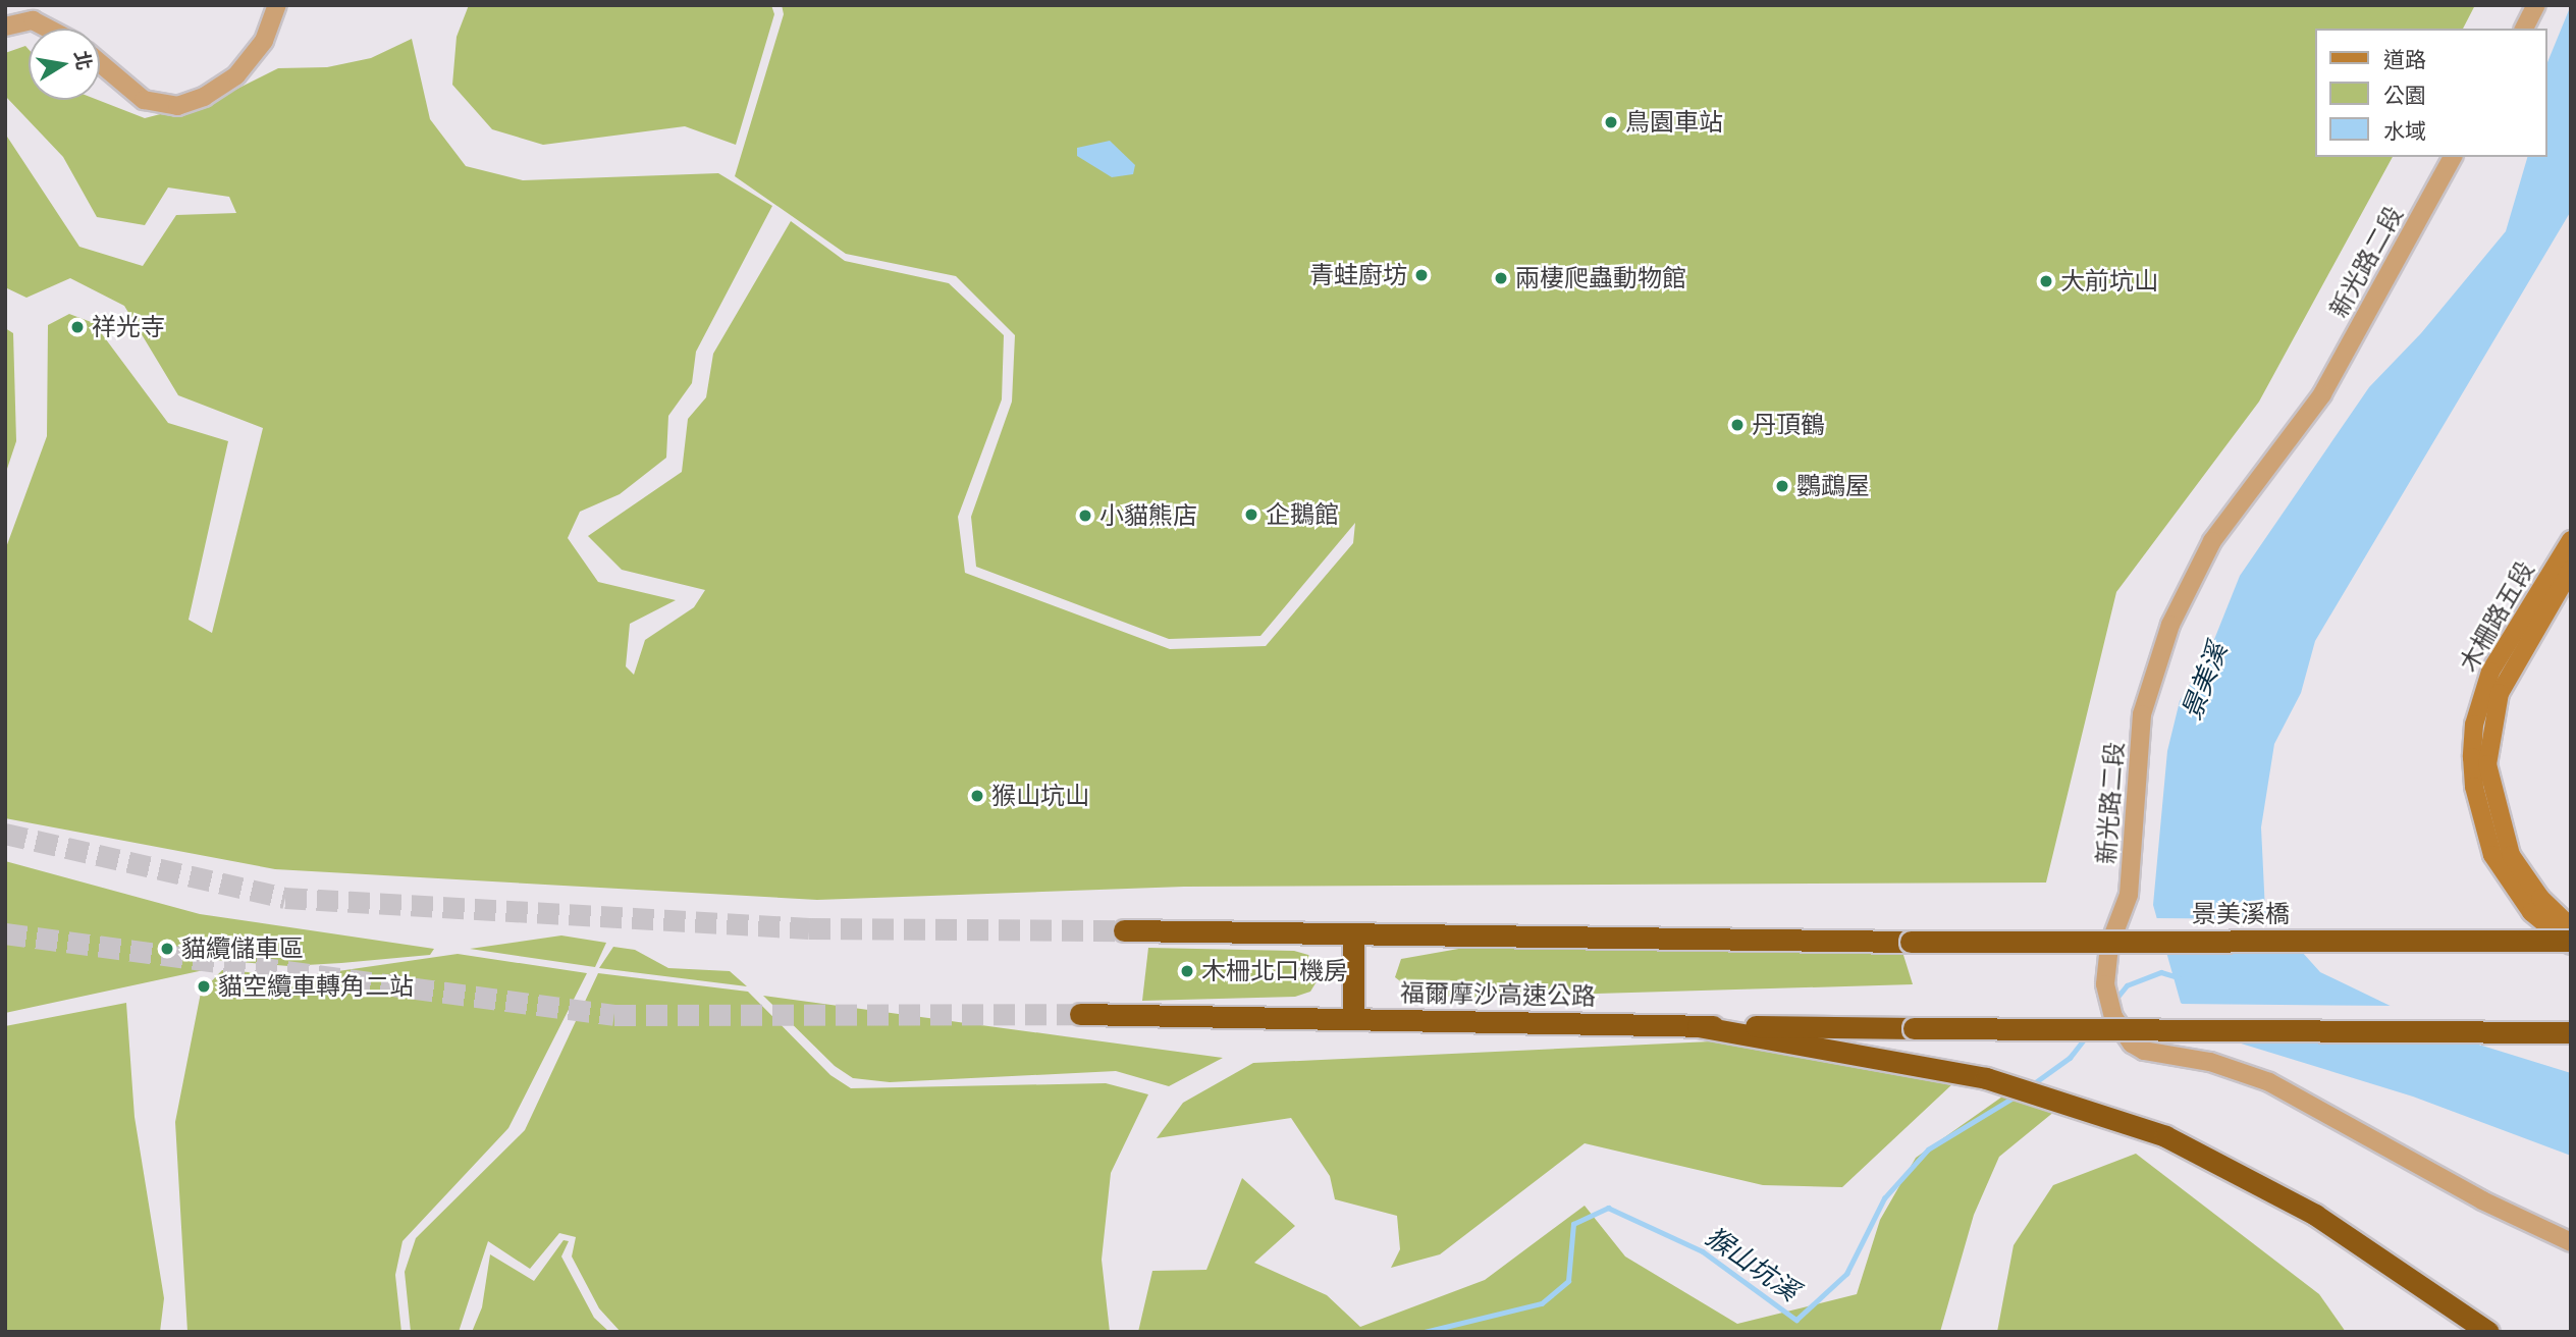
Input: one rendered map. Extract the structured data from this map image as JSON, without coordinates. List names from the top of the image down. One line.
{"streets":{"highway":["景美溪橋","福爾摩沙高速公路"],"main road":["木柵路五段"],"street":["新光路二段"]},"crossings":[["木柵路五段","景美溪橋"]],"water":["景美溪","猴山坑溪"],"places":["鳥園車站","青蛙廚坊","兩棲爬蟲動物館","大前坑山","祥光寺","丹頂鶴","鸚鵡屋","企鵝館","小貓熊店","猴山坑山","貓纜儲車區","木柵北口機房","貓空纜車轉角二站"],"legend":["道路","公園","水域"],"north":"right"}
